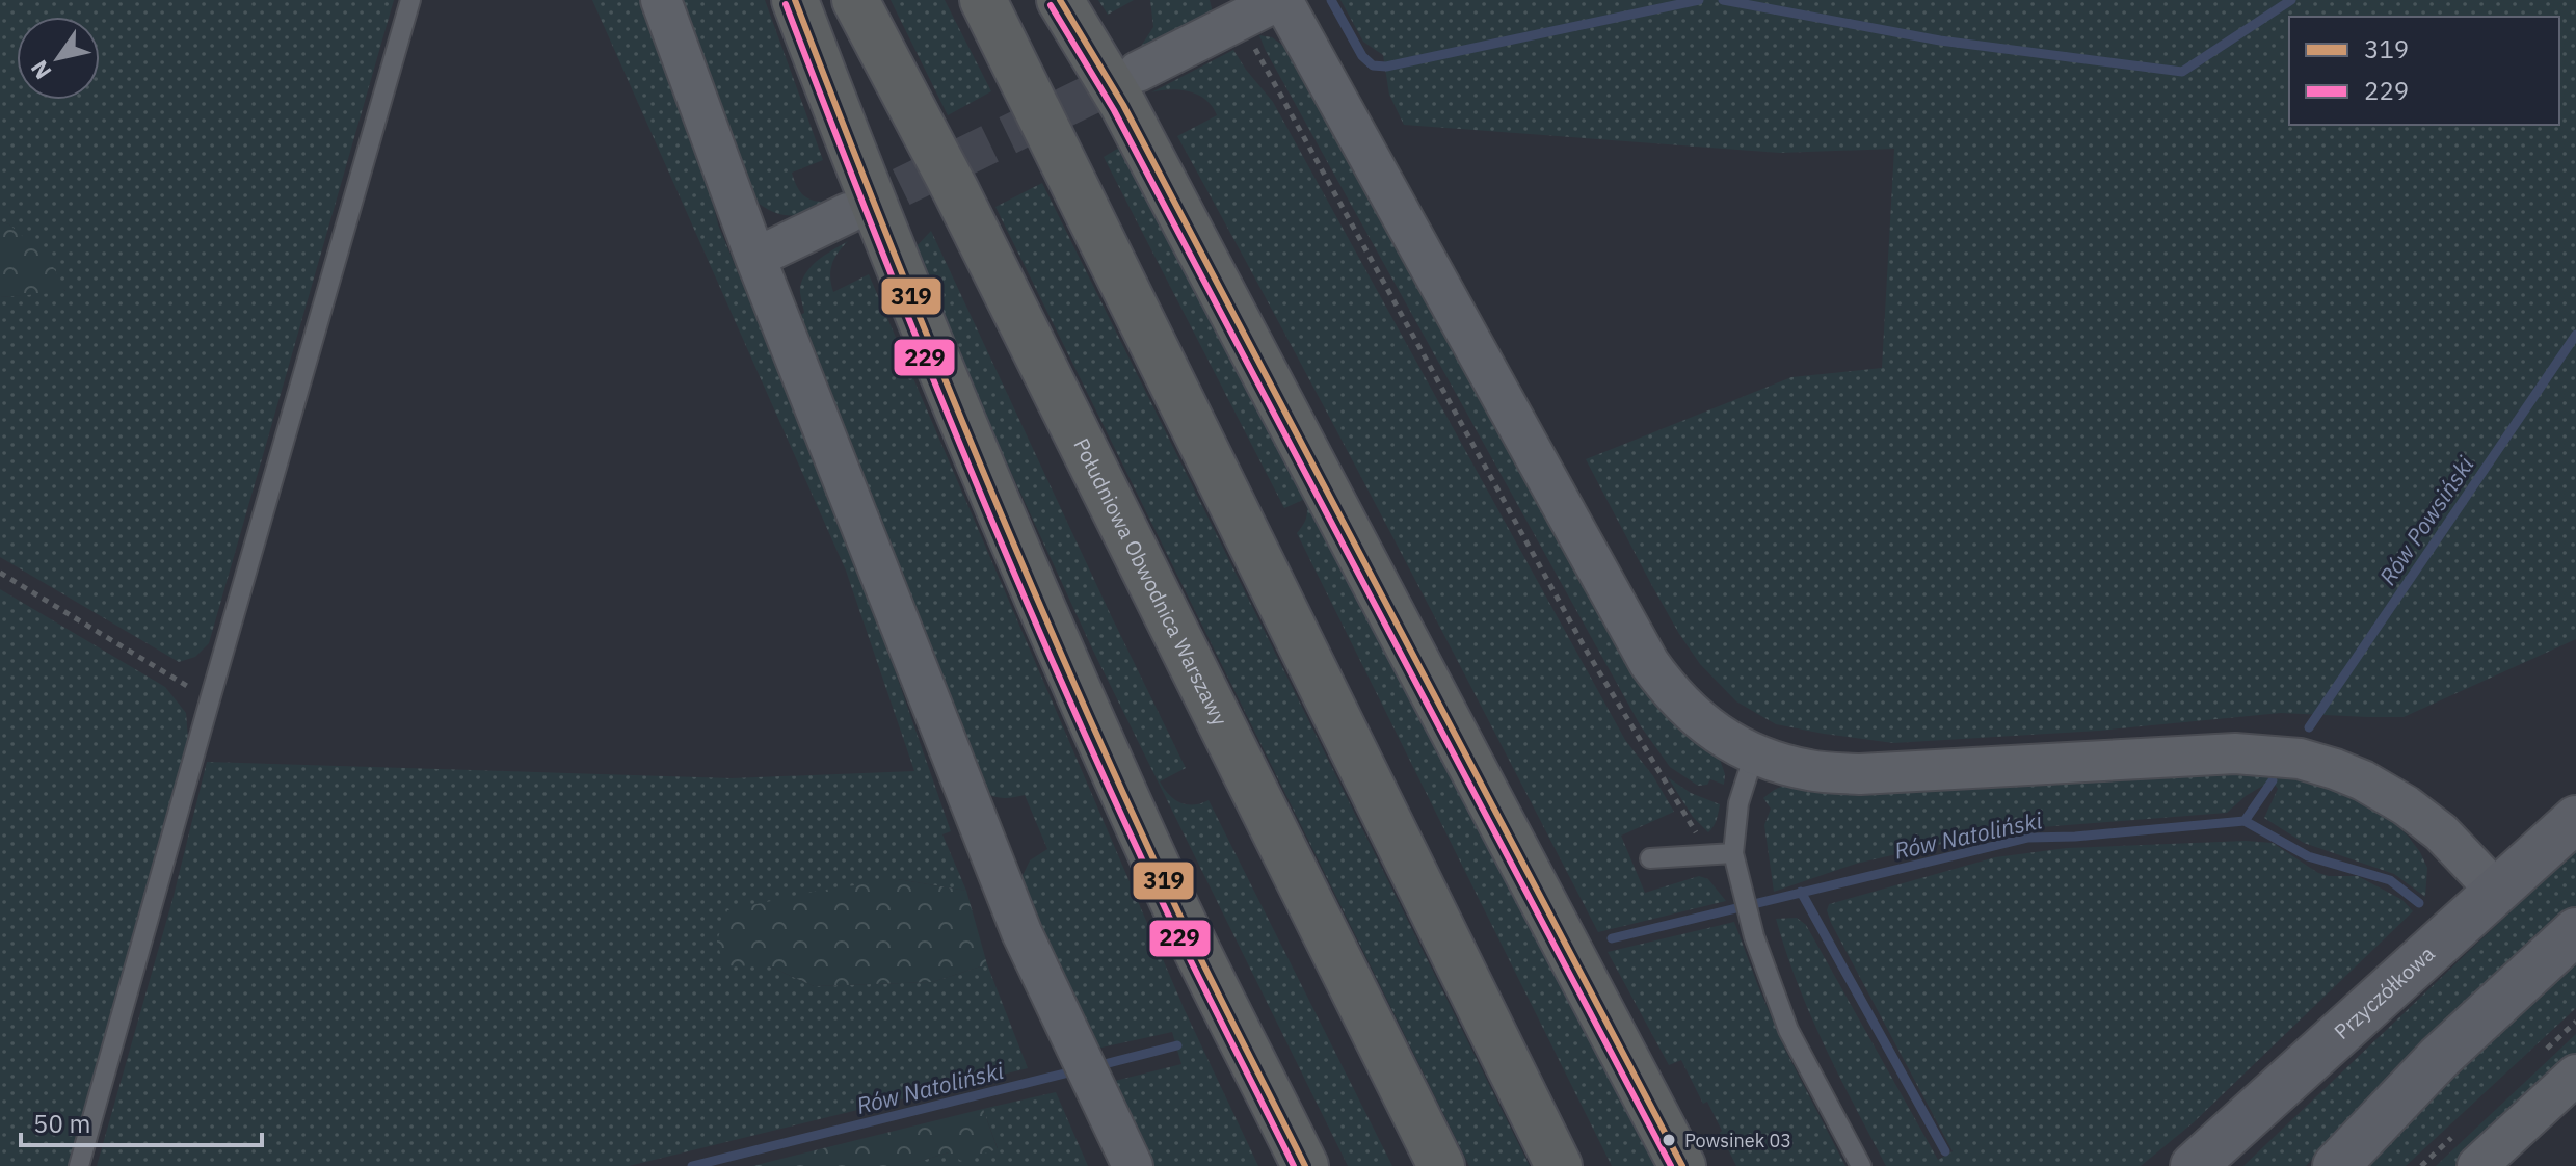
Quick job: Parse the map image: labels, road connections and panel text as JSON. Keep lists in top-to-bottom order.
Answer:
{
  "streets": {
    "highway": ["Południowa Obwodnica Warszawy"],
    "main road": ["Przyczółkowa"]
  },
  "water": ["Rów Powsiński", "Rów Natoliński"],
  "places": ["Powsinek 03"],
  "lines": ["transit line 319", "transit line 229"],
  "legend": ["319", "229"],
  "scale_bar": "50 m",
  "north": "bottom left"
}
